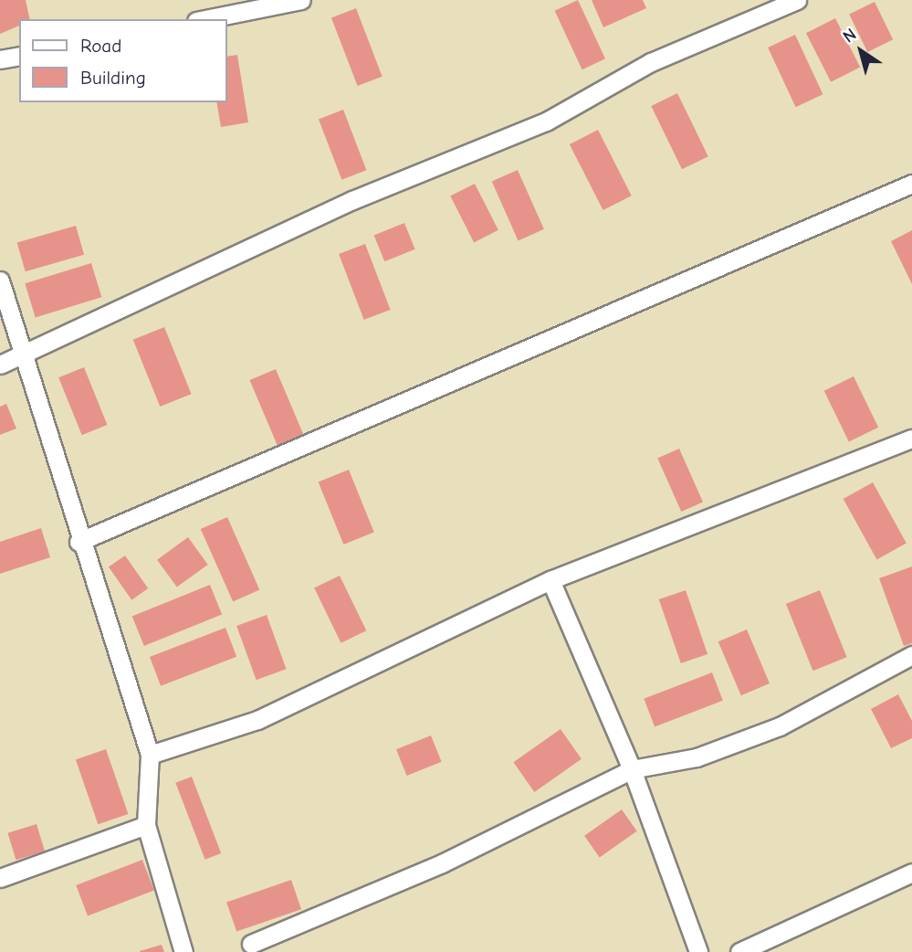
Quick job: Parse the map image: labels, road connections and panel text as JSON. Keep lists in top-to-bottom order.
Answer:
{
  "legend": ["Road", "Building"],
  "north": "top left"
}
